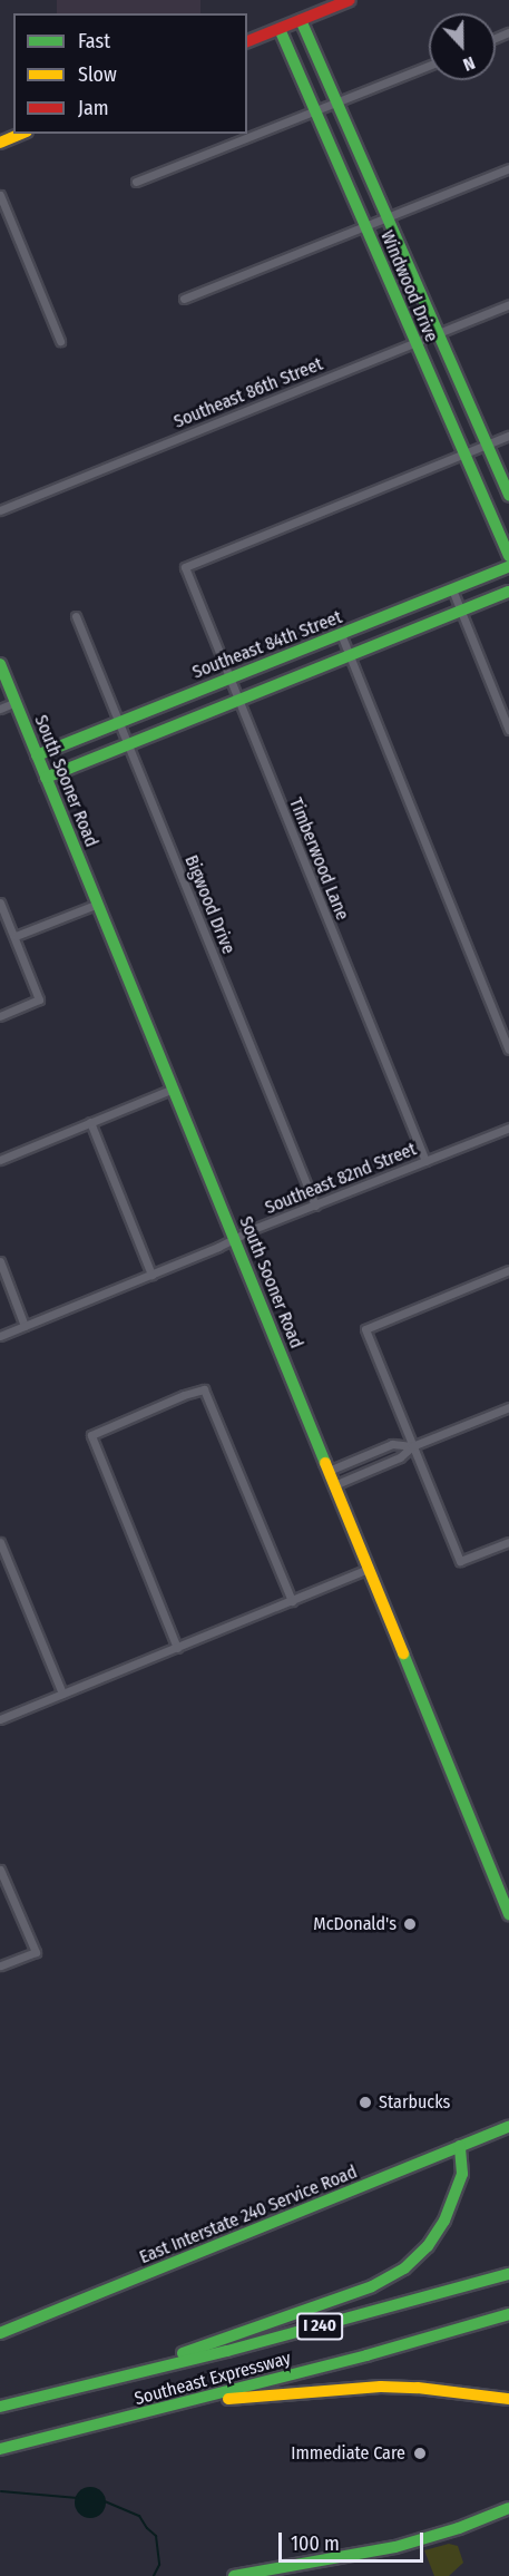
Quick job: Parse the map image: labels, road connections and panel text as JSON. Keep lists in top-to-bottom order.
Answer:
{
  "streets": {
    "main road": [
      "Windwood Drive",
      "Southeast 84th Street",
      "South Sooner Road",
      "East Interstate 240 Service Road",
      "I 240",
      "Southeast Expressway"
    ],
    "street": [
      "Southeast 86th Street",
      "Timberwood Lane",
      "Bigwood Drive",
      "Southeast 82nd Street"
    ]
  },
  "crossings": [
    ["Windwood Drive", "Southeast 86th Street"],
    ["Windwood Drive", "Timberwood Lane"],
    ["Southeast 84th Street", "South Sooner Road"],
    ["Southeast 84th Street", "Timberwood Lane"],
    ["Southeast 84th Street", "Bigwood Drive"],
    ["South Sooner Road", "Southeast 82nd Street"],
    ["Timberwood Lane", "Southeast 82nd Street"],
    ["Bigwood Drive", "Southeast 82nd Street"]
  ],
  "places": ["McDonald's", "Starbucks", "Immediate Care"],
  "legend": ["Fast", "Slow", "Jam"],
  "scale_bar": "100 m",
  "north": "bottom"
}
